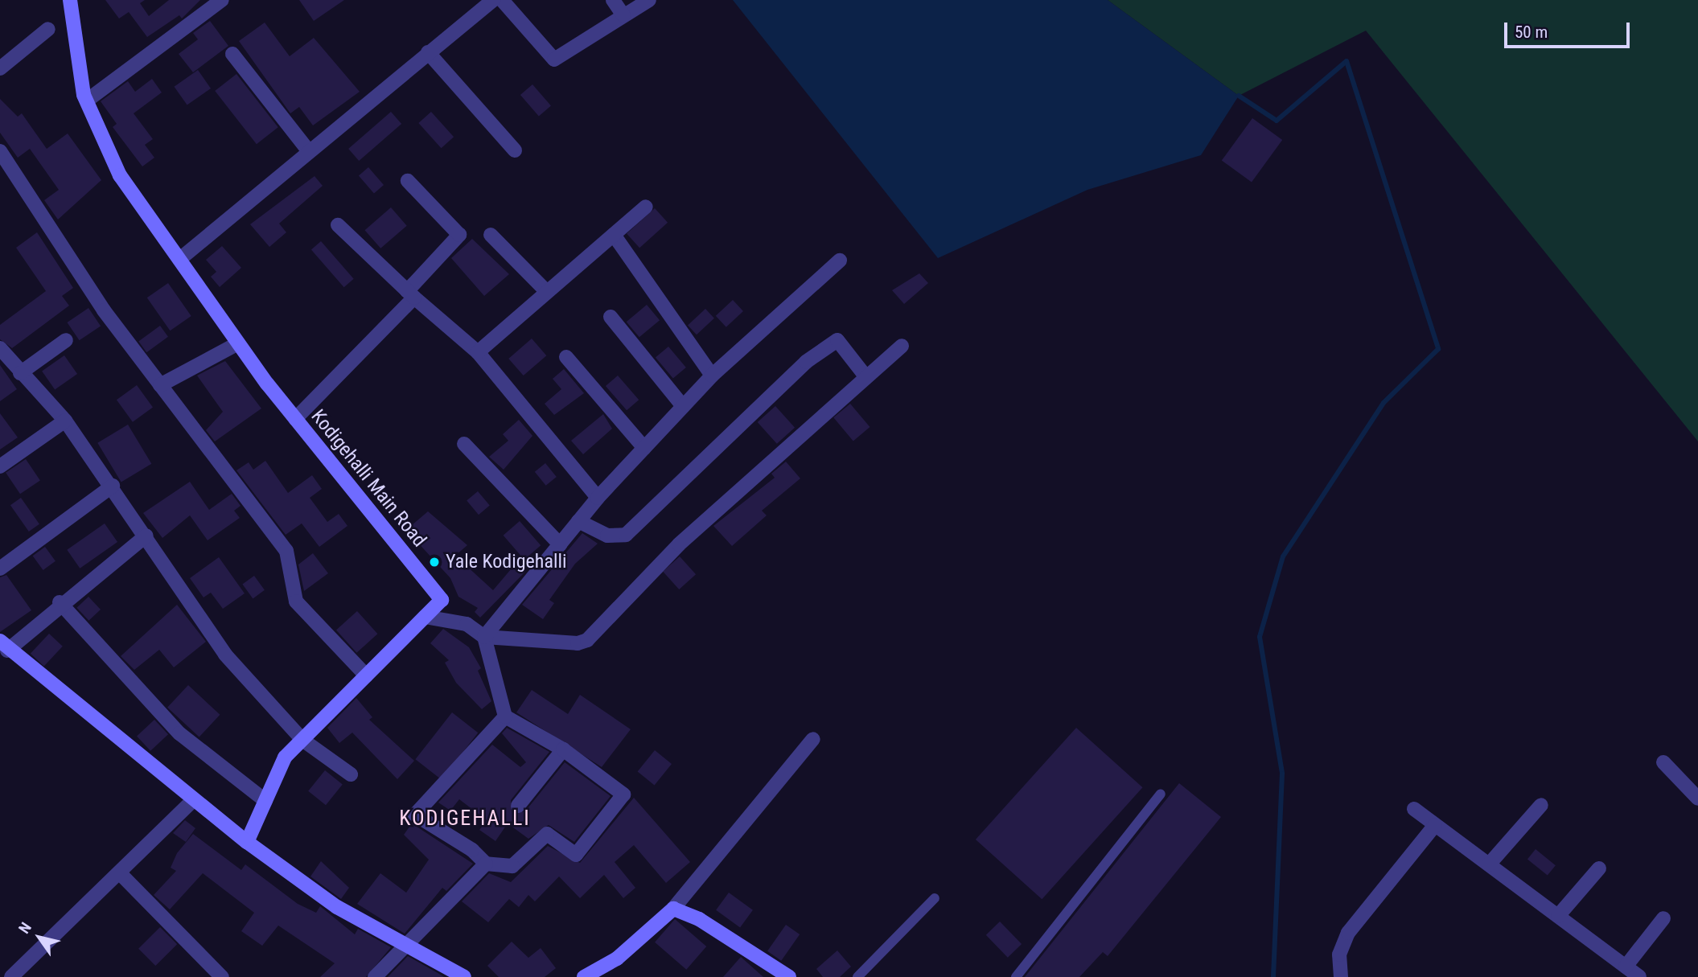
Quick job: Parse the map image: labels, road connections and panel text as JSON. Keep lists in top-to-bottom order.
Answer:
{
  "streets": {
    "street": ["Kodigehalli Main Road"]
  },
  "districts": ["KODIGEHALLI"],
  "places": ["Yale Kodigehalli"],
  "scale_bar": "50 m",
  "north": "top left"
}
